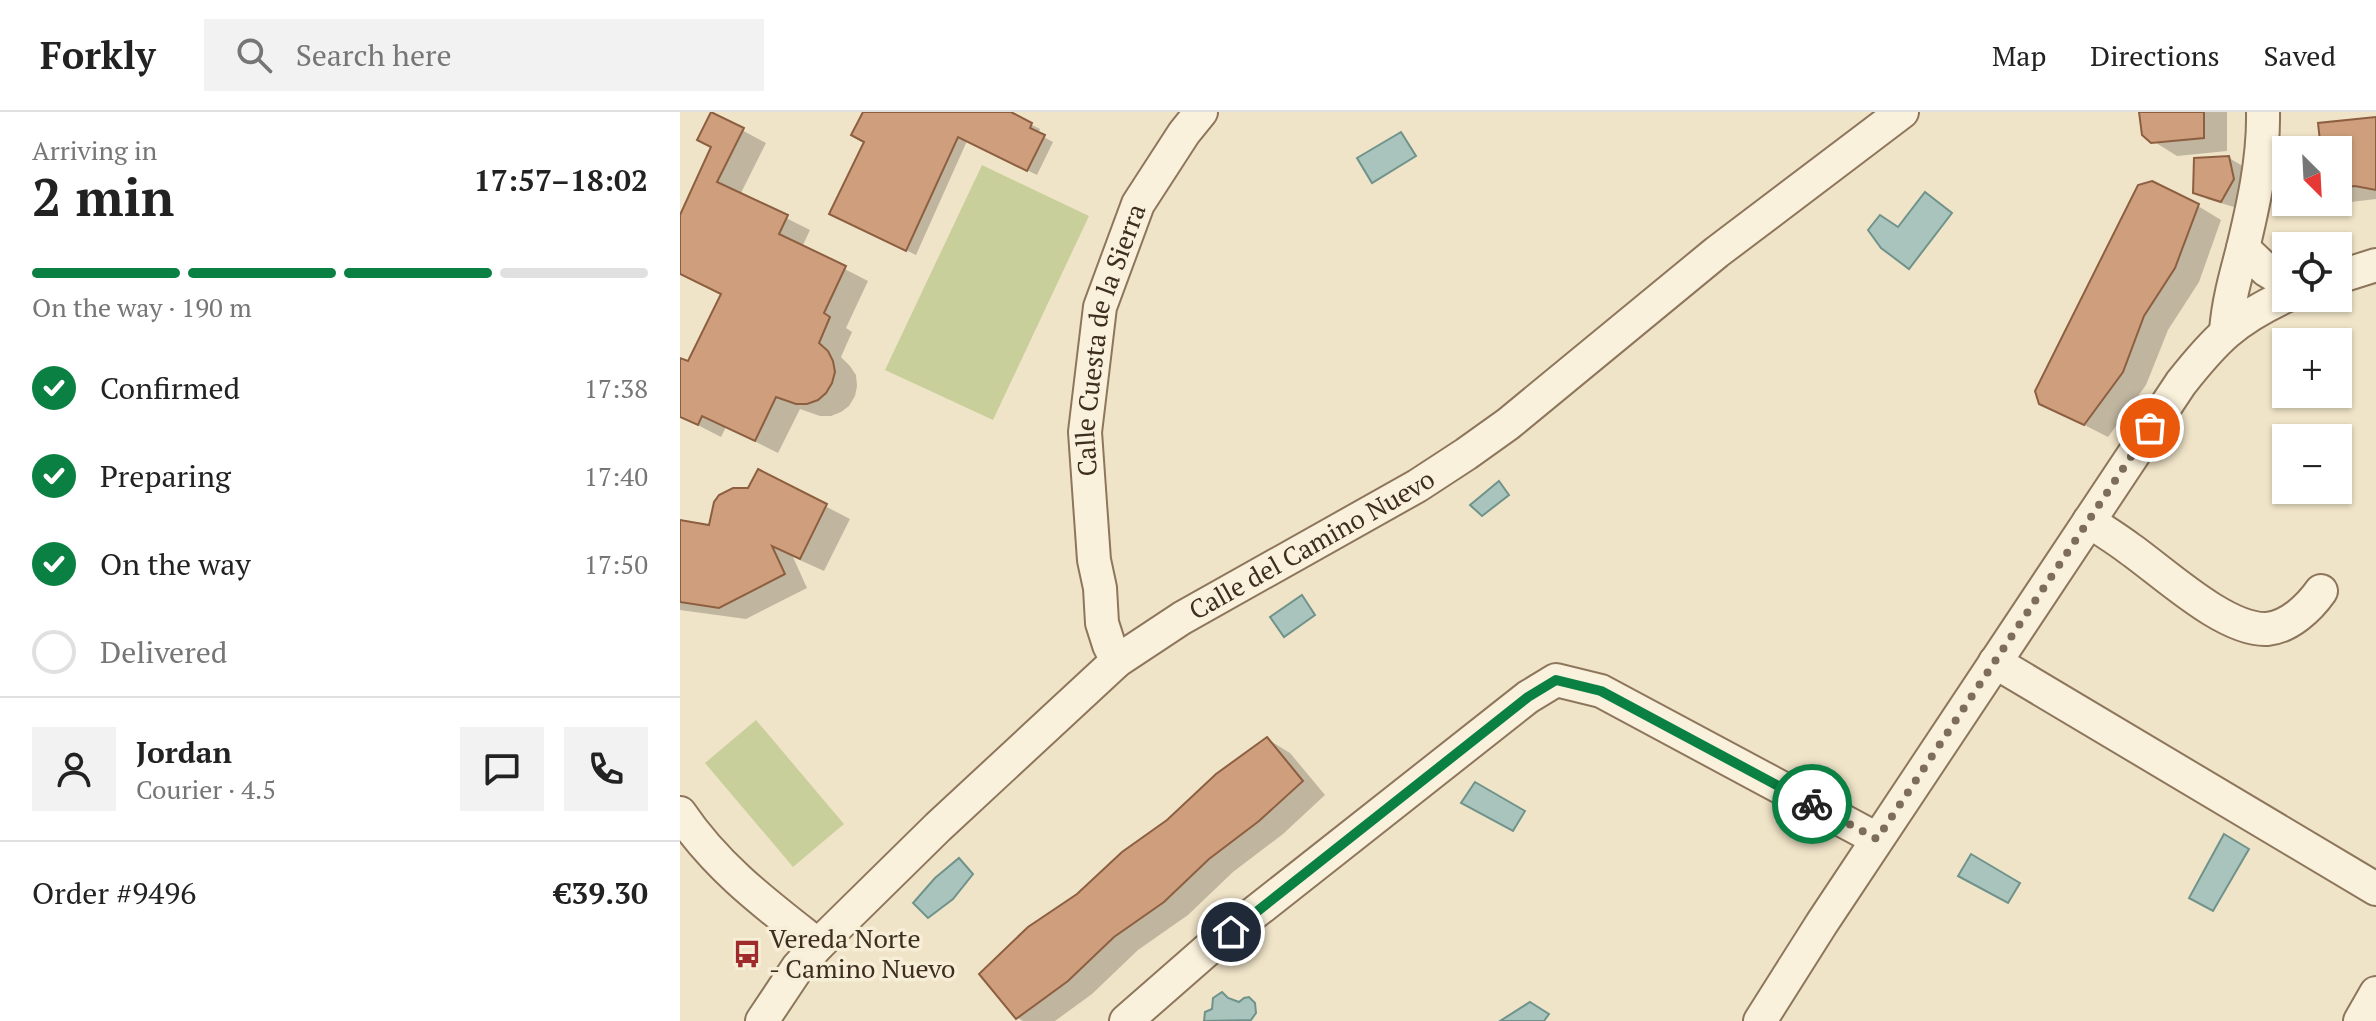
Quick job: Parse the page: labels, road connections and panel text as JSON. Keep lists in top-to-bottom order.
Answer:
{
  "streets": {
    "street": ["Calle Cuesta de la Sierra", "Calle del Camino Nuevo"]
  },
  "crossings": [
    ["Calle Cuesta de la Sierra", "Calle del Camino Nuevo"]
  ],
  "places": {
    "bus stop": ["Vereda Norte - Camino Nuevo"]
  },
  "north": "bottom right",
  "page": {
    "header": "Forkly",
    "search": "Search here",
    "nav": ["Map", "Directions", "Saved"],
    "heading": ["2 min", "Arriving in", "17:57–18:02"],
    "panel": [
      "Jordan",
      "Courier · 4.5",
      "Order #9496",
      "€39.30"
    ],
    "map_buttons": ["+", "−"],
    "bar": "On the way · 190 m",
    "list": [
      ["Confirmed", "17:38"],
      ["Preparing", "17:40"],
      ["On the way", "17:50"],
      "Delivered"
    ]
  }
}
